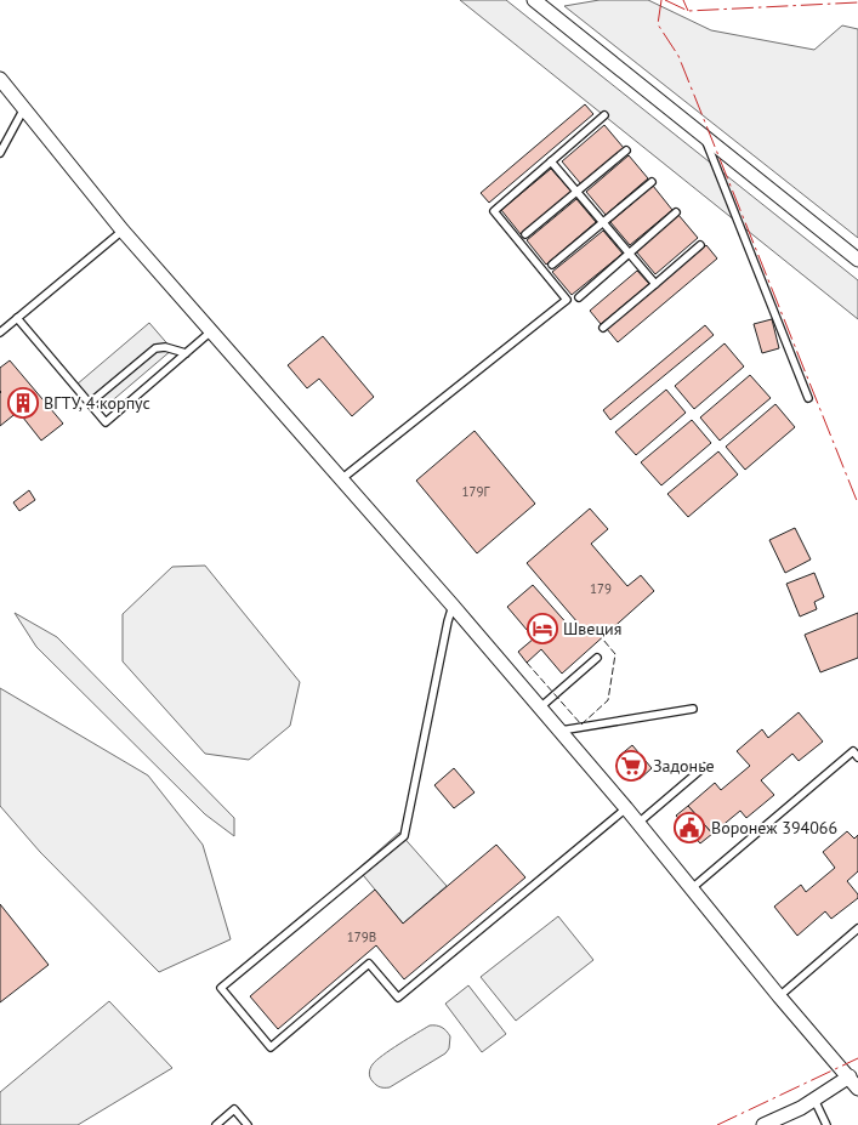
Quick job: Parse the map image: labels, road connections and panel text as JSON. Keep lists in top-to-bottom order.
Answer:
{
  "places": {
    "building": ["ВГТУ, 4 корпус"],
    "hotel": ["Швеция"],
    "supermarket": ["Задонье"],
    "public building": ["Воронеж 394066"]
  },
  "house_numbers": ["179Г", "179", "179В"]
}
